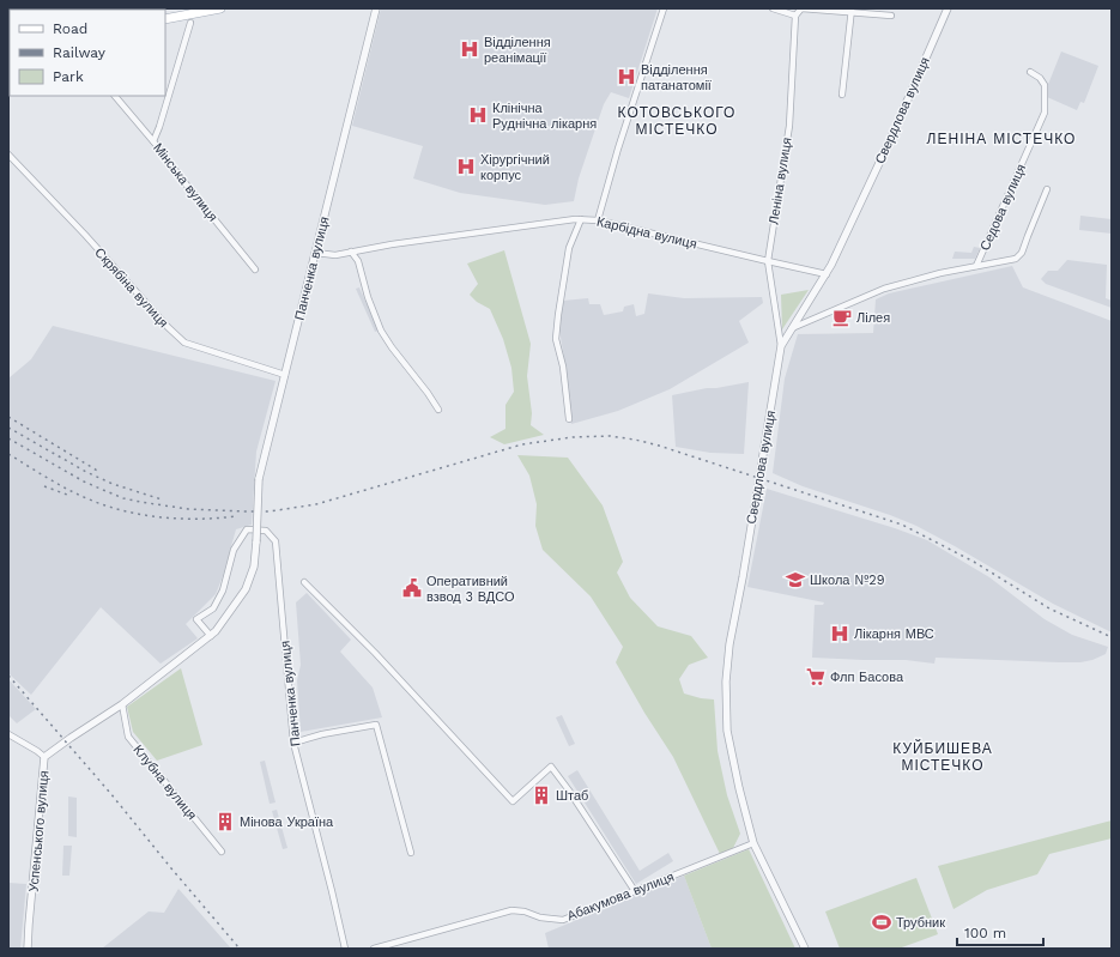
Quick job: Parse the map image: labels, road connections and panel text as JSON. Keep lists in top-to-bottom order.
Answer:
{
  "streets": {
    "street": [
      "Свердлова вулиця",
      "Леніна вулиця",
      "Мінська вулиця",
      "Седова вулиця",
      "Карбідна вулиця",
      "Панченка вулиця",
      "Скрябіна вулиця",
      "Клубна вулиця",
      "Успенського вулиця",
      "Абакумова вулиця"
    ]
  },
  "crossings": [
    ["Свердлова вулиця", "Леніна вулиця"],
    ["Свердлова вулиця", "Карбідна вулиця"],
    ["Свердлова вулиця", "Абакумова вулиця"],
    ["Леніна вулиця", "Карбідна вулиця"],
    ["Карбідна вулиця", "Панченка вулиця"],
    ["Панченка вулиця", "Скрябіна вулиця"]
  ],
  "districts": ["КОТОВСЬКОГО МІСТЕЧКО", "ЛЕНІНА МІСТЕЧКО", "КУЙБИШЕВА МІСТЕЧКО"],
  "places": {
    "hospital": [
      "Відділення реанімації",
      "Відділення патанатомії",
      "Клінічна Руднічна лікарня",
      "Хірургічний корпус",
      "Лікарня МВС"
    ],
    "cafe": ["Лілея"],
    "school or university": ["Школа №29"],
    "public building": ["Оперативний взвод 3 ВДСО"],
    "supermarket": ["Флп Басова"],
    "building": ["Штаб", "Мінова Україна"],
    "sports": ["Трубник"]
  },
  "legend": ["Road", "Railway", "Park"],
  "scale_bar": "100 m"
}
